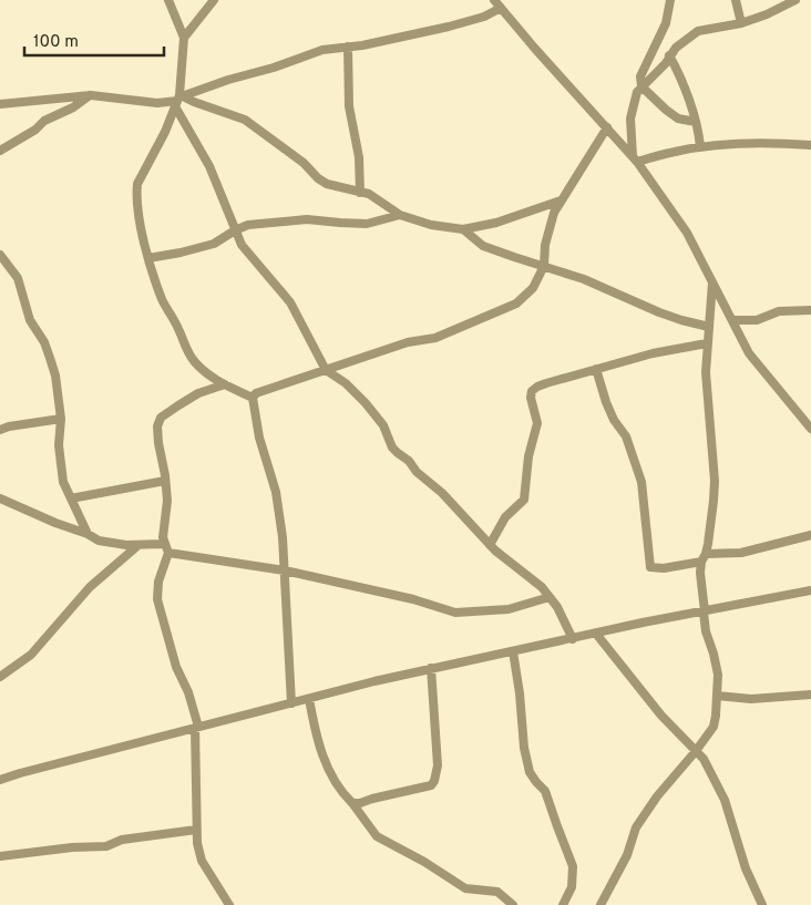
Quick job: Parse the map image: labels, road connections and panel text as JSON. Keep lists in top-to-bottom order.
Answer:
{
  "scale_bar": "100 m"
}
